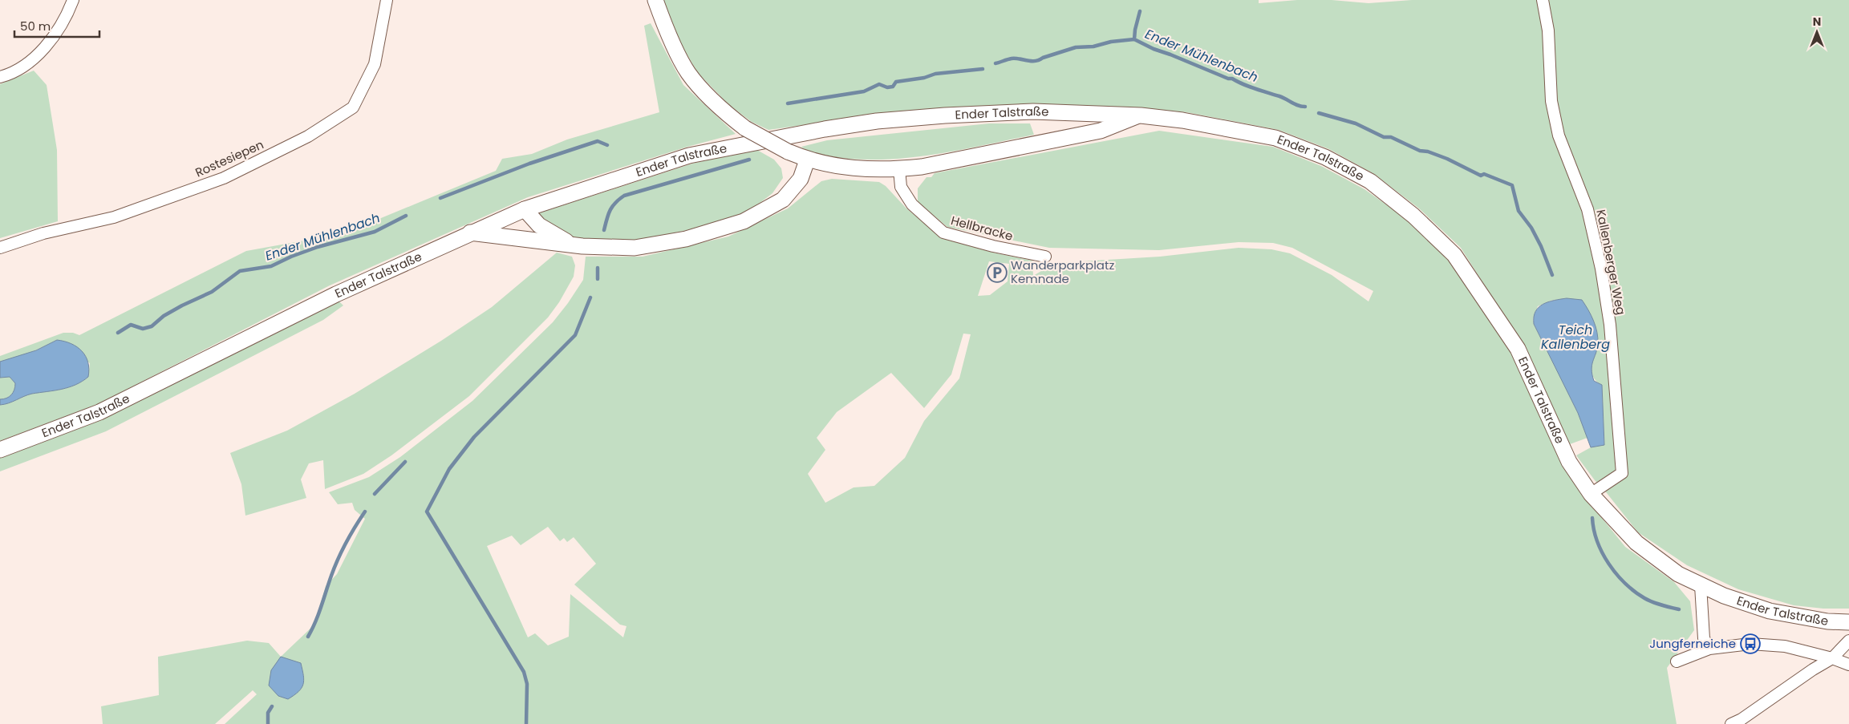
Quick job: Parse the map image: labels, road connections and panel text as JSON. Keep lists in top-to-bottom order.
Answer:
{
  "streets": {
    "main road": ["Ender Talstraße"],
    "street": ["Rostesiepen", "Hellbracke", "Kallenberger Weg"]
  },
  "crossings": [
    ["Ender Talstraße", "Kallenberger Weg"]
  ],
  "water": ["Ender Mühlenbach", "Teich Kallenberg"],
  "places": {
    "parking": ["Wanderparkplatz Kemnade"],
    "bus stop": ["Jungferneiche"]
  },
  "scale_bar": "50 m",
  "north": "top"
}
